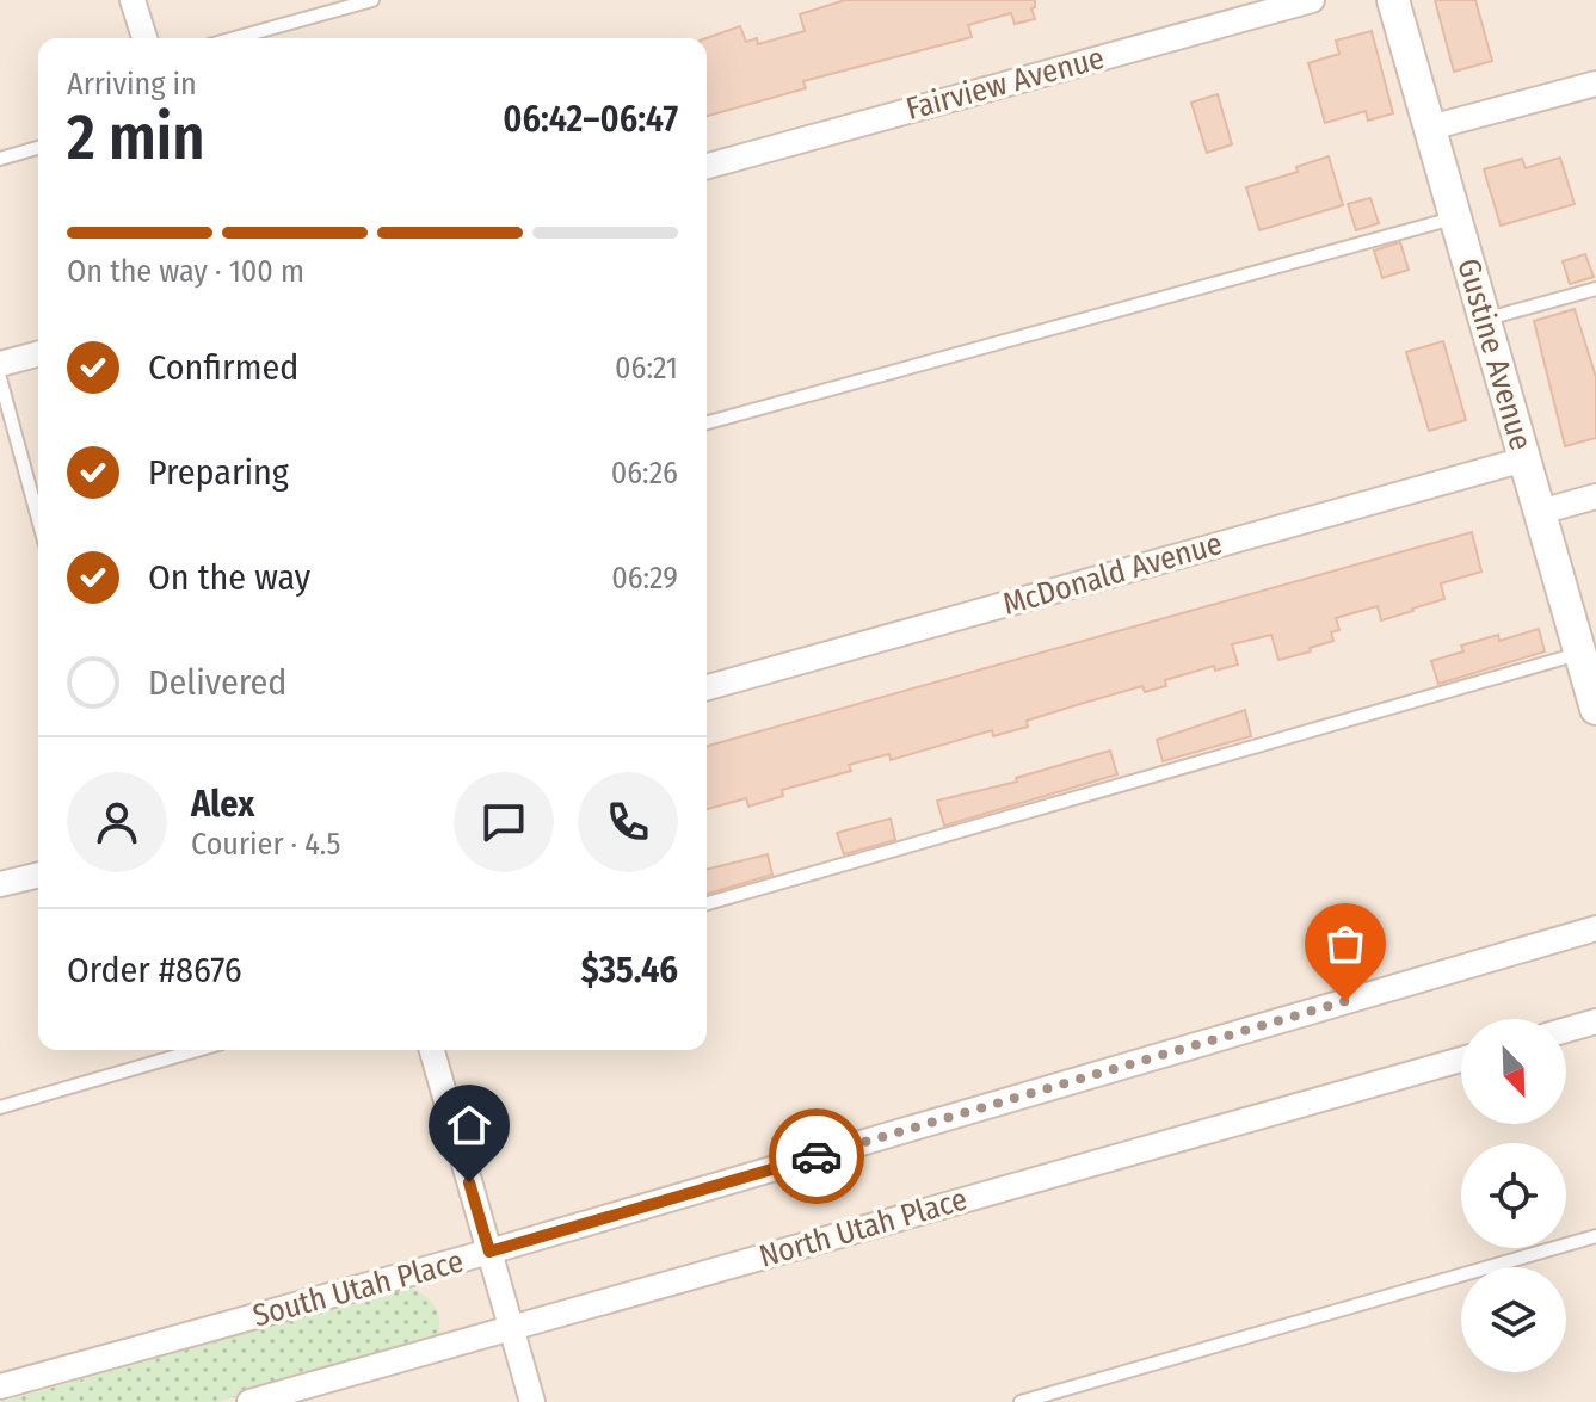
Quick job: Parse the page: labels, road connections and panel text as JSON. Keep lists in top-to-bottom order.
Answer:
{
  "streets": {
    "street": [
      "Fairview Avenue",
      "Gustine Avenue",
      "McDonald Avenue",
      "North Utah Place",
      "South Utah Place"
    ]
  },
  "crossings": [
    ["Gustine Avenue", "McDonald Avenue"]
  ],
  "north": "bottom right",
  "page": {
    "heading": ["2 min", "Arriving in", "06:42–06:47"],
    "panel": [
      "Alex",
      "Courier · 4.5",
      "Order #8676",
      "$35.46"
    ],
    "bar": "On the way · 100 m",
    "list": [
      ["Confirmed", "06:21"],
      ["Preparing", "06:26"],
      ["On the way", "06:29"],
      "Delivered"
    ]
  }
}
